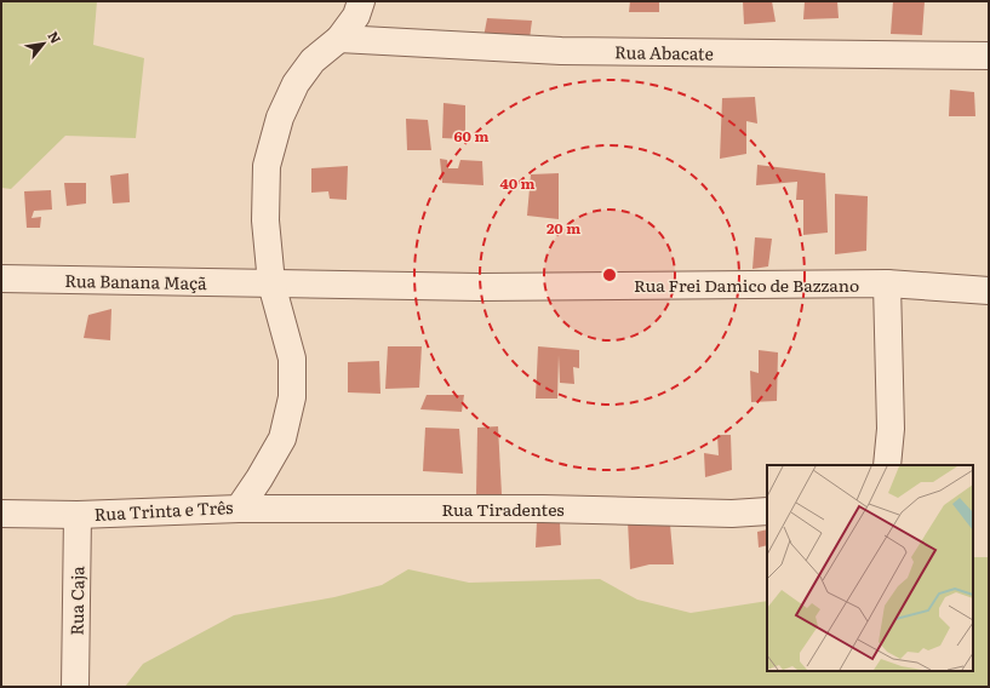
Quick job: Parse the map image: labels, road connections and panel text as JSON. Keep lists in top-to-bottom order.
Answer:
{
  "streets": {
    "street": [
      "Rua Abacate",
      "Rua Banana Maçã",
      "Rua Frei Damico de Bazzano",
      "Rua Tiradentes",
      "Rua Trinta e Três",
      "Rua Caja"
    ]
  },
  "crossings": [
    ["Rua Abacate", "Rua Trinta e Três"],
    ["Rua Banana Maçã", "Rua Frei Damico de Bazzano"],
    ["Rua Banana Maçã", "Rua Trinta e Três"],
    ["Rua Frei Damico de Bazzano", "Rua Trinta e Três"],
    ["Rua Tiradentes", "Rua Trinta e Três"],
    ["Rua Trinta e Três", "Rua Caja"]
  ],
  "north": "top right",
  "rings": ["60 m", "40 m", "20 m"]
}
